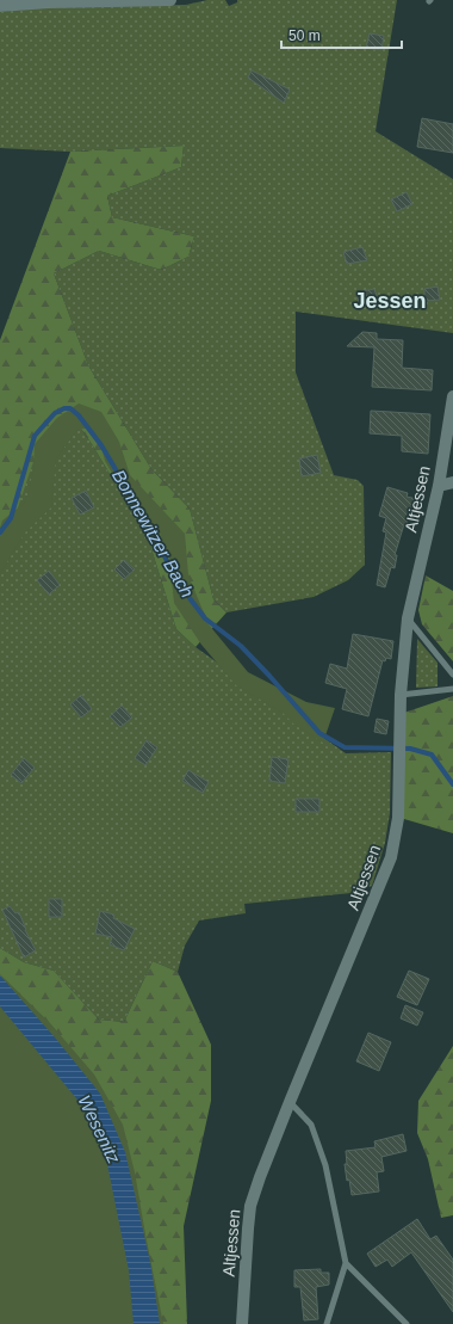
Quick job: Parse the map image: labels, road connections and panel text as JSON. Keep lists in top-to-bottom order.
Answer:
{
  "streets": {
    "street": ["Altjessen"]
  },
  "districts": ["Jessen"],
  "water": ["Bonnewitzer Bach", "Wesenitz"],
  "scale_bar": "50 m"
}
